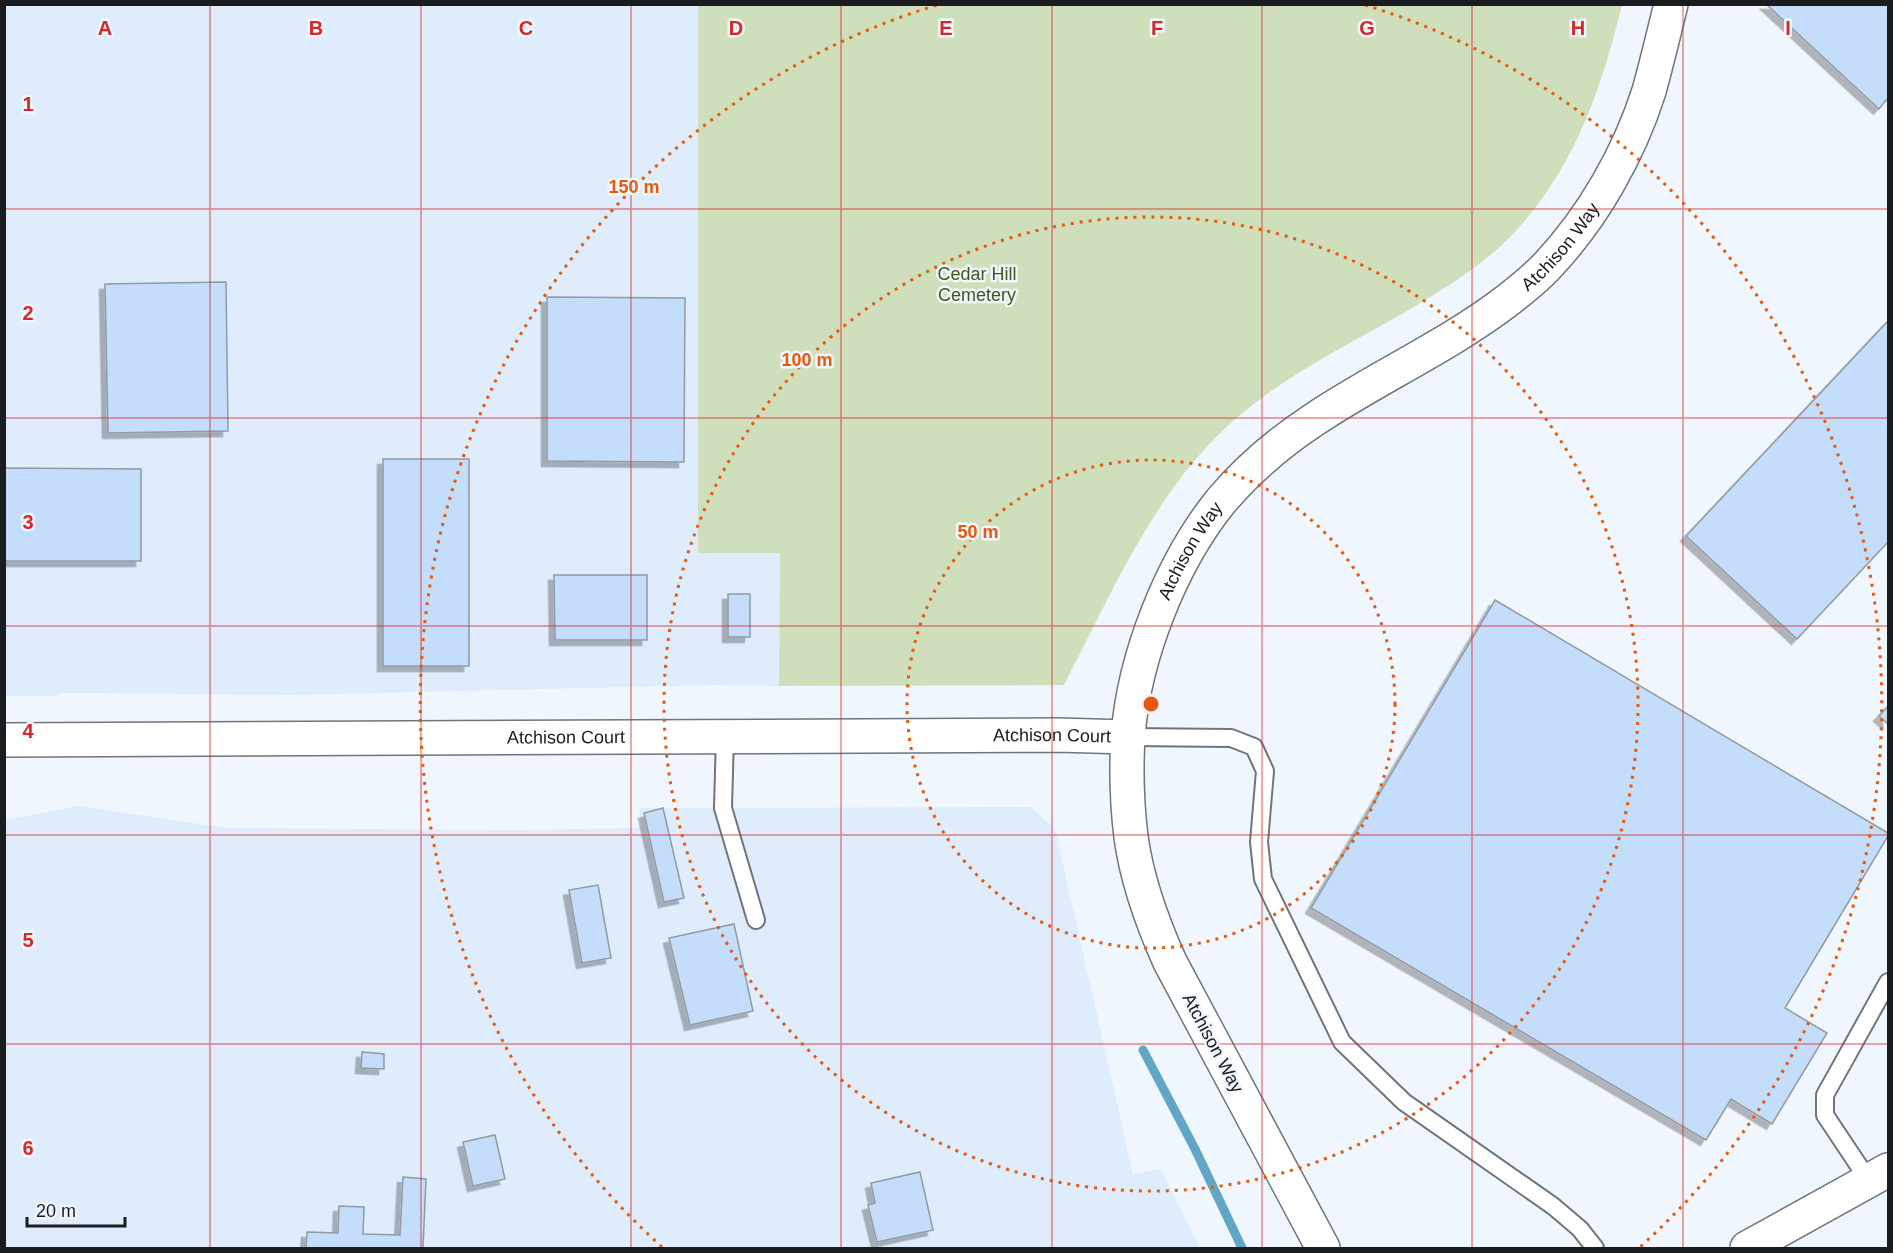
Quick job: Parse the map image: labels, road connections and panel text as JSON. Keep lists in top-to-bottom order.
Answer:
{
  "streets": {
    "street": ["Atchison Way", "Atchison Court"]
  },
  "crossings": [
    ["Atchison Way", "Atchison Court"]
  ],
  "parks": ["Cedar Hill Cemetery"],
  "scale_bar": "20 m",
  "grid": {
    "columns": [
      "A",
      "B",
      "C",
      "D",
      "E",
      "F",
      "G",
      "H",
      "I"
    ],
    "rows": [
      "1",
      "2",
      "3",
      "4",
      "5",
      "6"
    ]
  },
  "rings": ["150 m", "100 m", "50 m"]
}
